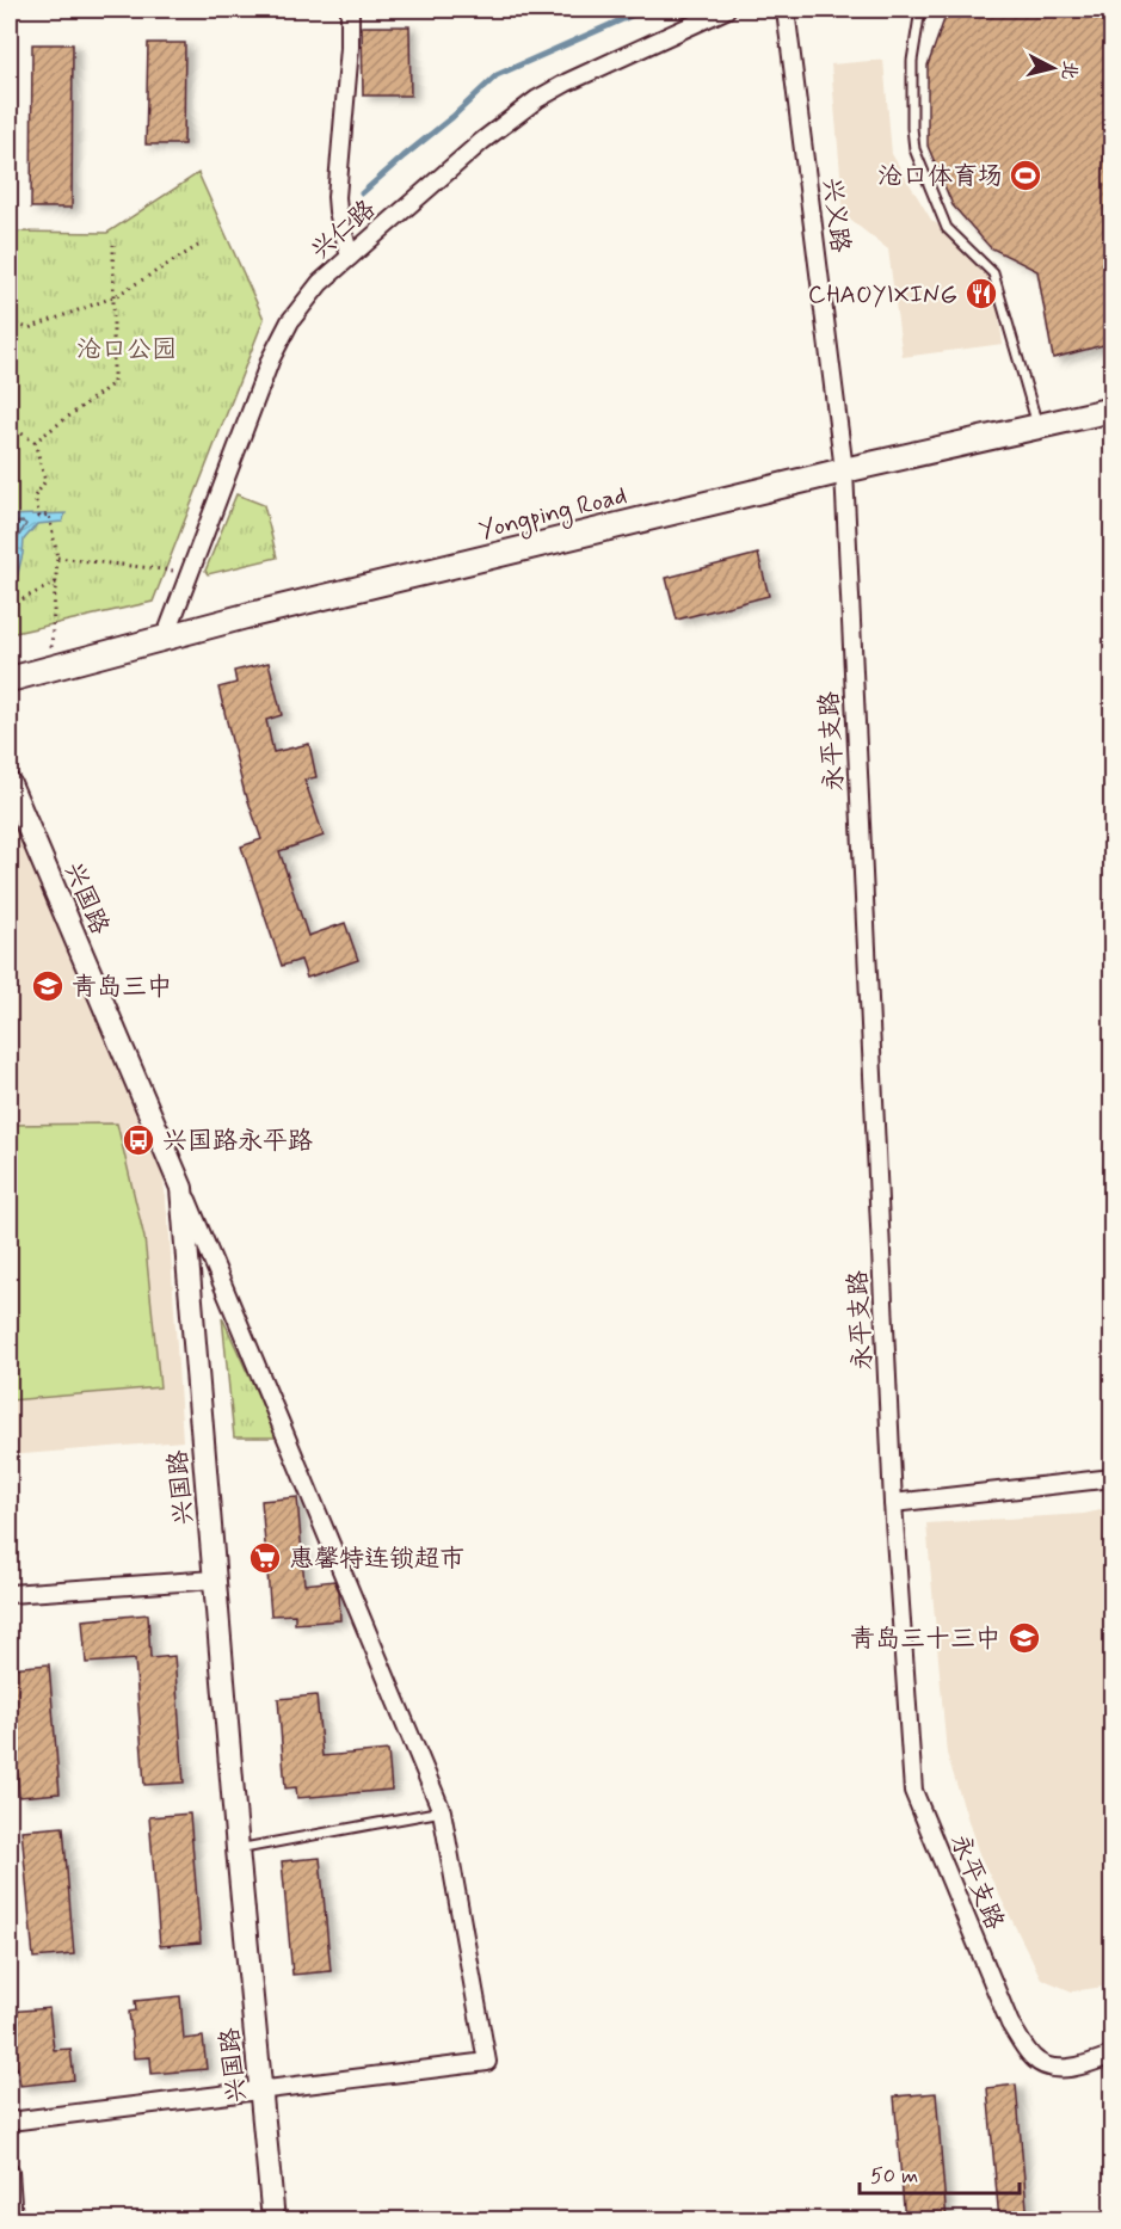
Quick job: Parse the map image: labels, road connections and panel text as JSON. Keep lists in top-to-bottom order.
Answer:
{
  "streets": {
    "main road": ["Yongping Road"],
    "street": [
      "兴义路",
      "兴仁路",
      "永平支路",
      "兴国路"
    ]
  },
  "crossings": [
    ["兴义路", "Yongping Road"],
    ["兴义路", "永平支路"],
    ["兴仁路", "Yongping Road"],
    ["Yongping Road", "永平支路"]
  ],
  "parks": ["沧口公园"],
  "places": {
    "sports": ["沧口体育场"],
    "restaurant": ["CHAOYIXING"],
    "school or university": ["青岛三中", "青岛三十三中"],
    "bus stop": ["兴国路永平路"],
    "supermarket": ["惠馨特连锁超市"]
  },
  "scale_bar": "50 m",
  "north": "right"
}
